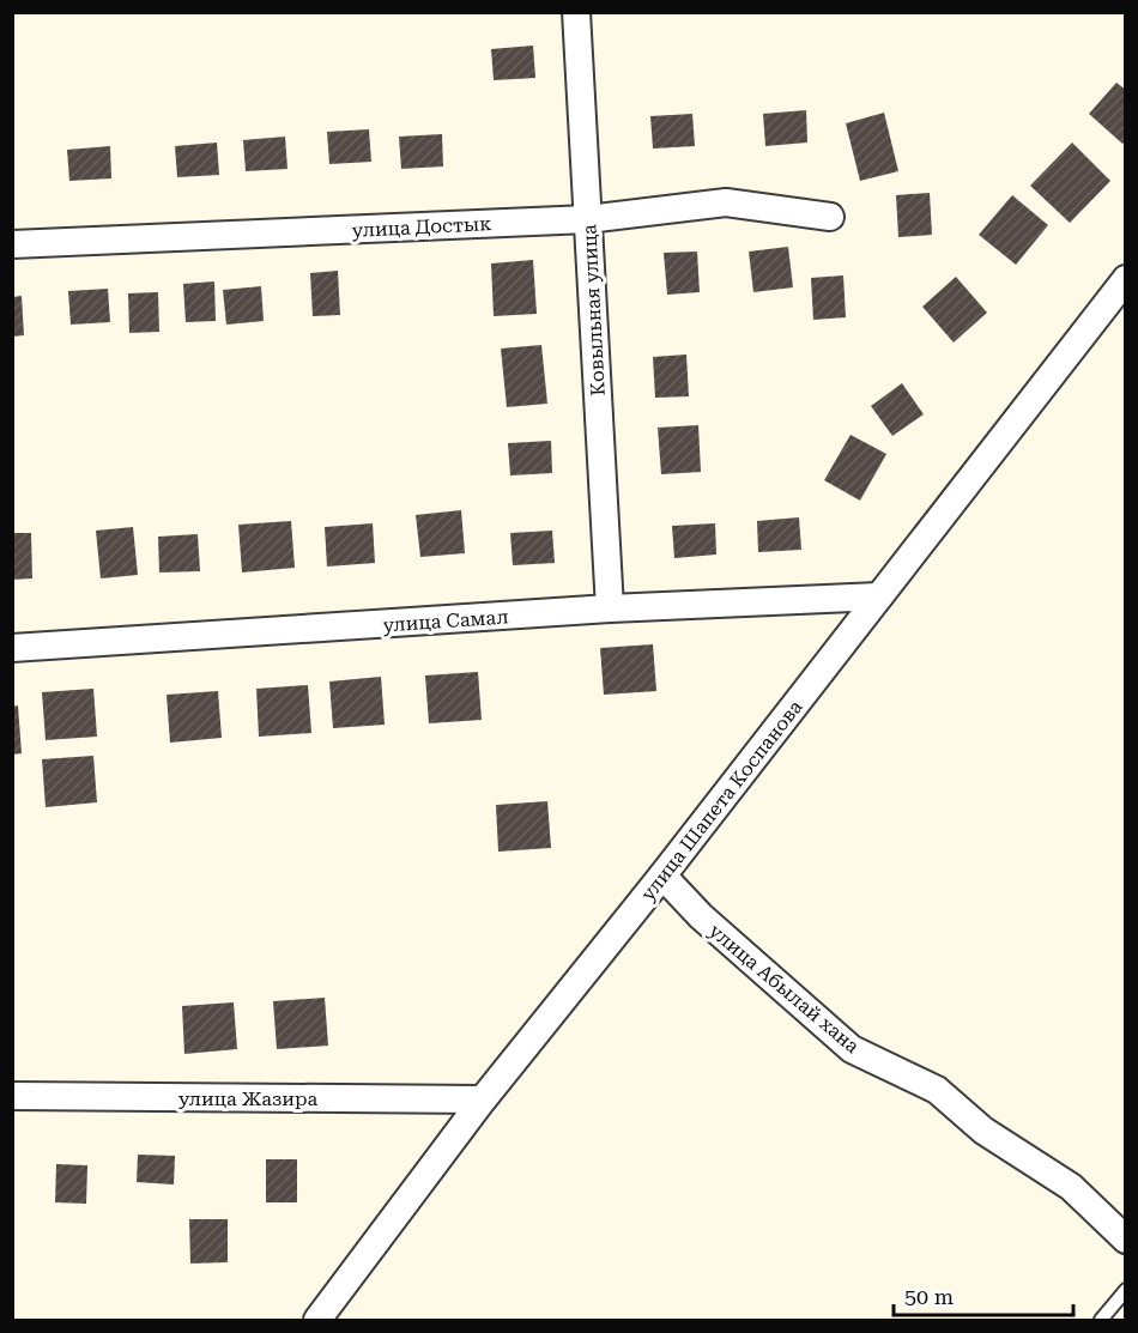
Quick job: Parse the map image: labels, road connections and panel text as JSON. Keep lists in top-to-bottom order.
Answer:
{
  "streets": {
    "street": [
      "улица Достык",
      "Ковыльная улица",
      "улица Самал",
      "улица Шапета Коспанова",
      "улица Абылай хана",
      "улица Жазира"
    ]
  },
  "crossings": [
    ["улица Достык", "Ковыльная улица"],
    ["Ковыльная улица", "улица Самал"],
    ["улица Самал", "улица Шапета Коспанова"],
    ["улица Шапета Коспанова", "улица Абылай хана"],
    ["улица Шапета Коспанова", "улица Жазира"]
  ],
  "scale_bar": "50 m"
}
